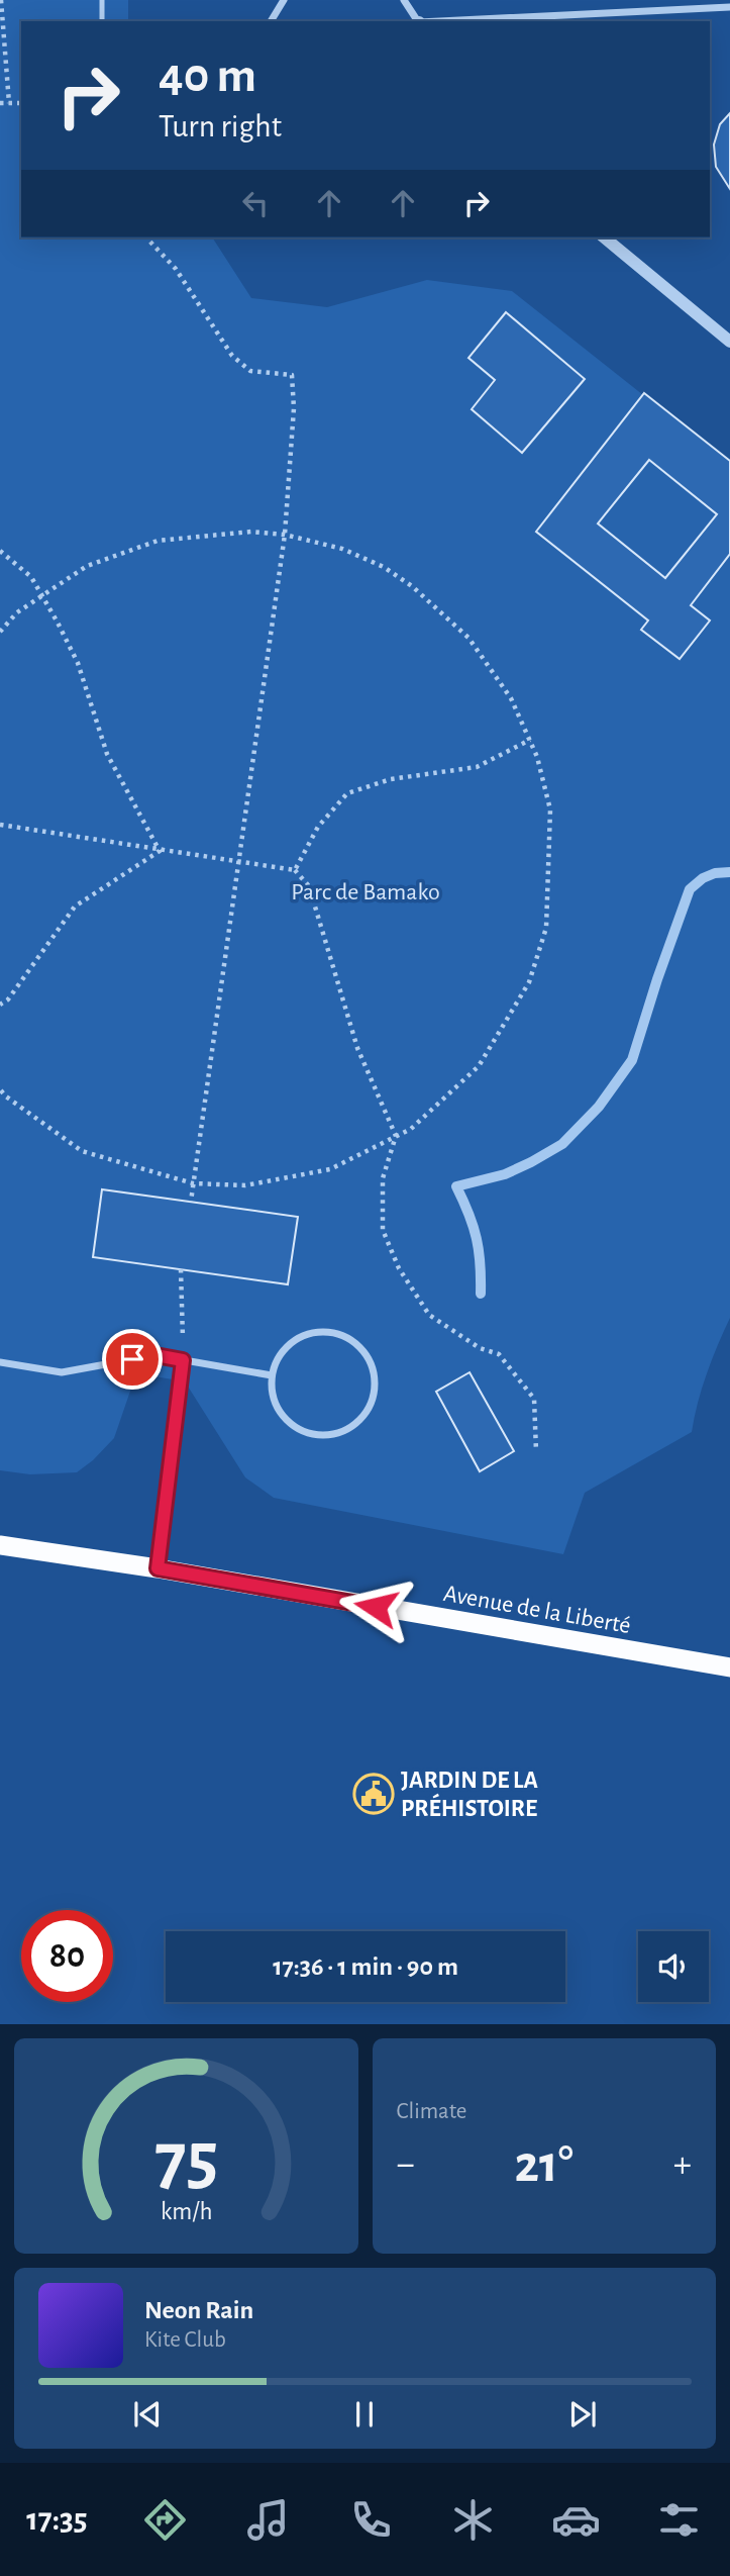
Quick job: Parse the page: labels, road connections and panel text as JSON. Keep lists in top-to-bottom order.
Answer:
{
  "streets": {
    "highway": ["Avenue de la Liberté"]
  },
  "parks": ["Parc de Bamako"],
  "places": {
    "public building": ["JARDIN DE LA PRÉHISTOIRE"]
  },
  "page": {
    "turn": ["40 m", "Turn right"],
    "limit": "80",
    "trip": "17:36 · 1 min · 90 m",
    "tile": "Climate",
    "heat": ["−", "21°", "+"],
    "song": ["Neon Rain", "Kite Club"],
    "tabs": "17:35",
    "gauge": ["75", "km/h"]
  }
}
